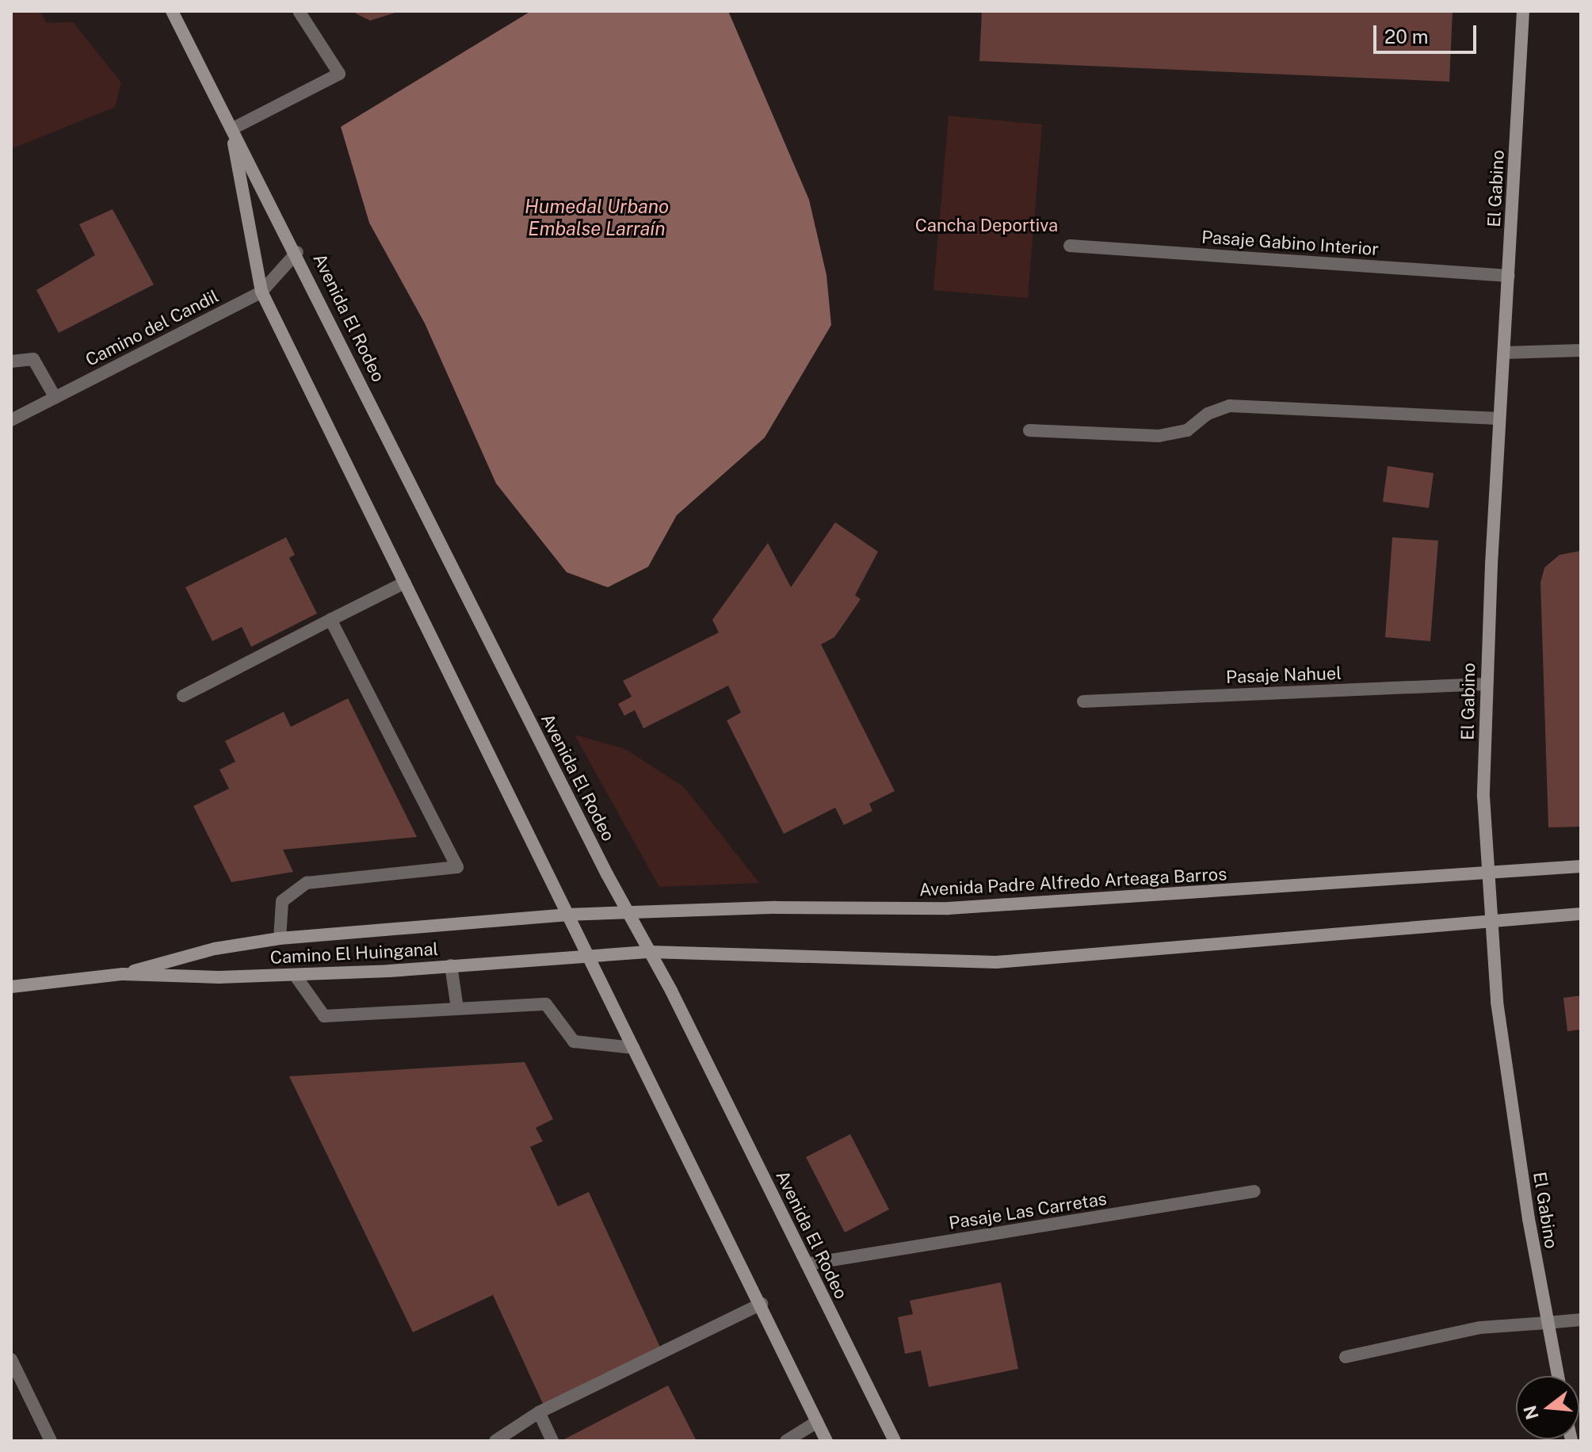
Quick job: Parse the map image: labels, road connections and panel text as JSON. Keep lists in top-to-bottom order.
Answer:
{
  "streets": {
    "main road": [
      "El Gabino",
      "Avenida El Rodeo",
      "Avenida Padre Alfredo Arteaga Barros",
      "Camino El Huinganal"
    ],
    "street": [
      "Pasaje Gabino Interior",
      "Camino del Candil",
      "Pasaje Nahuel",
      "Pasaje Las Carretas"
    ]
  },
  "crossings": [
    ["El Gabino", "Pasaje Gabino Interior"],
    ["El Gabino", "Pasaje Nahuel"],
    ["El Gabino", "Avenida Padre Alfredo Arteaga Barros"],
    ["Avenida El Rodeo", "Camino del Candil"],
    ["Avenida El Rodeo", "Avenida Padre Alfredo Arteaga Barros"],
    ["Avenida El Rodeo", "Camino El Huinganal"],
    ["Avenida El Rodeo", "Pasaje Las Carretas"],
    ["Avenida Padre Alfredo Arteaga Barros", "Camino El Huinganal"]
  ],
  "water": ["Humedal Urbano Embalse Larraín"],
  "parks": ["Cancha Deportiva"],
  "scale_bar": "20 m",
  "north": "left"
}
